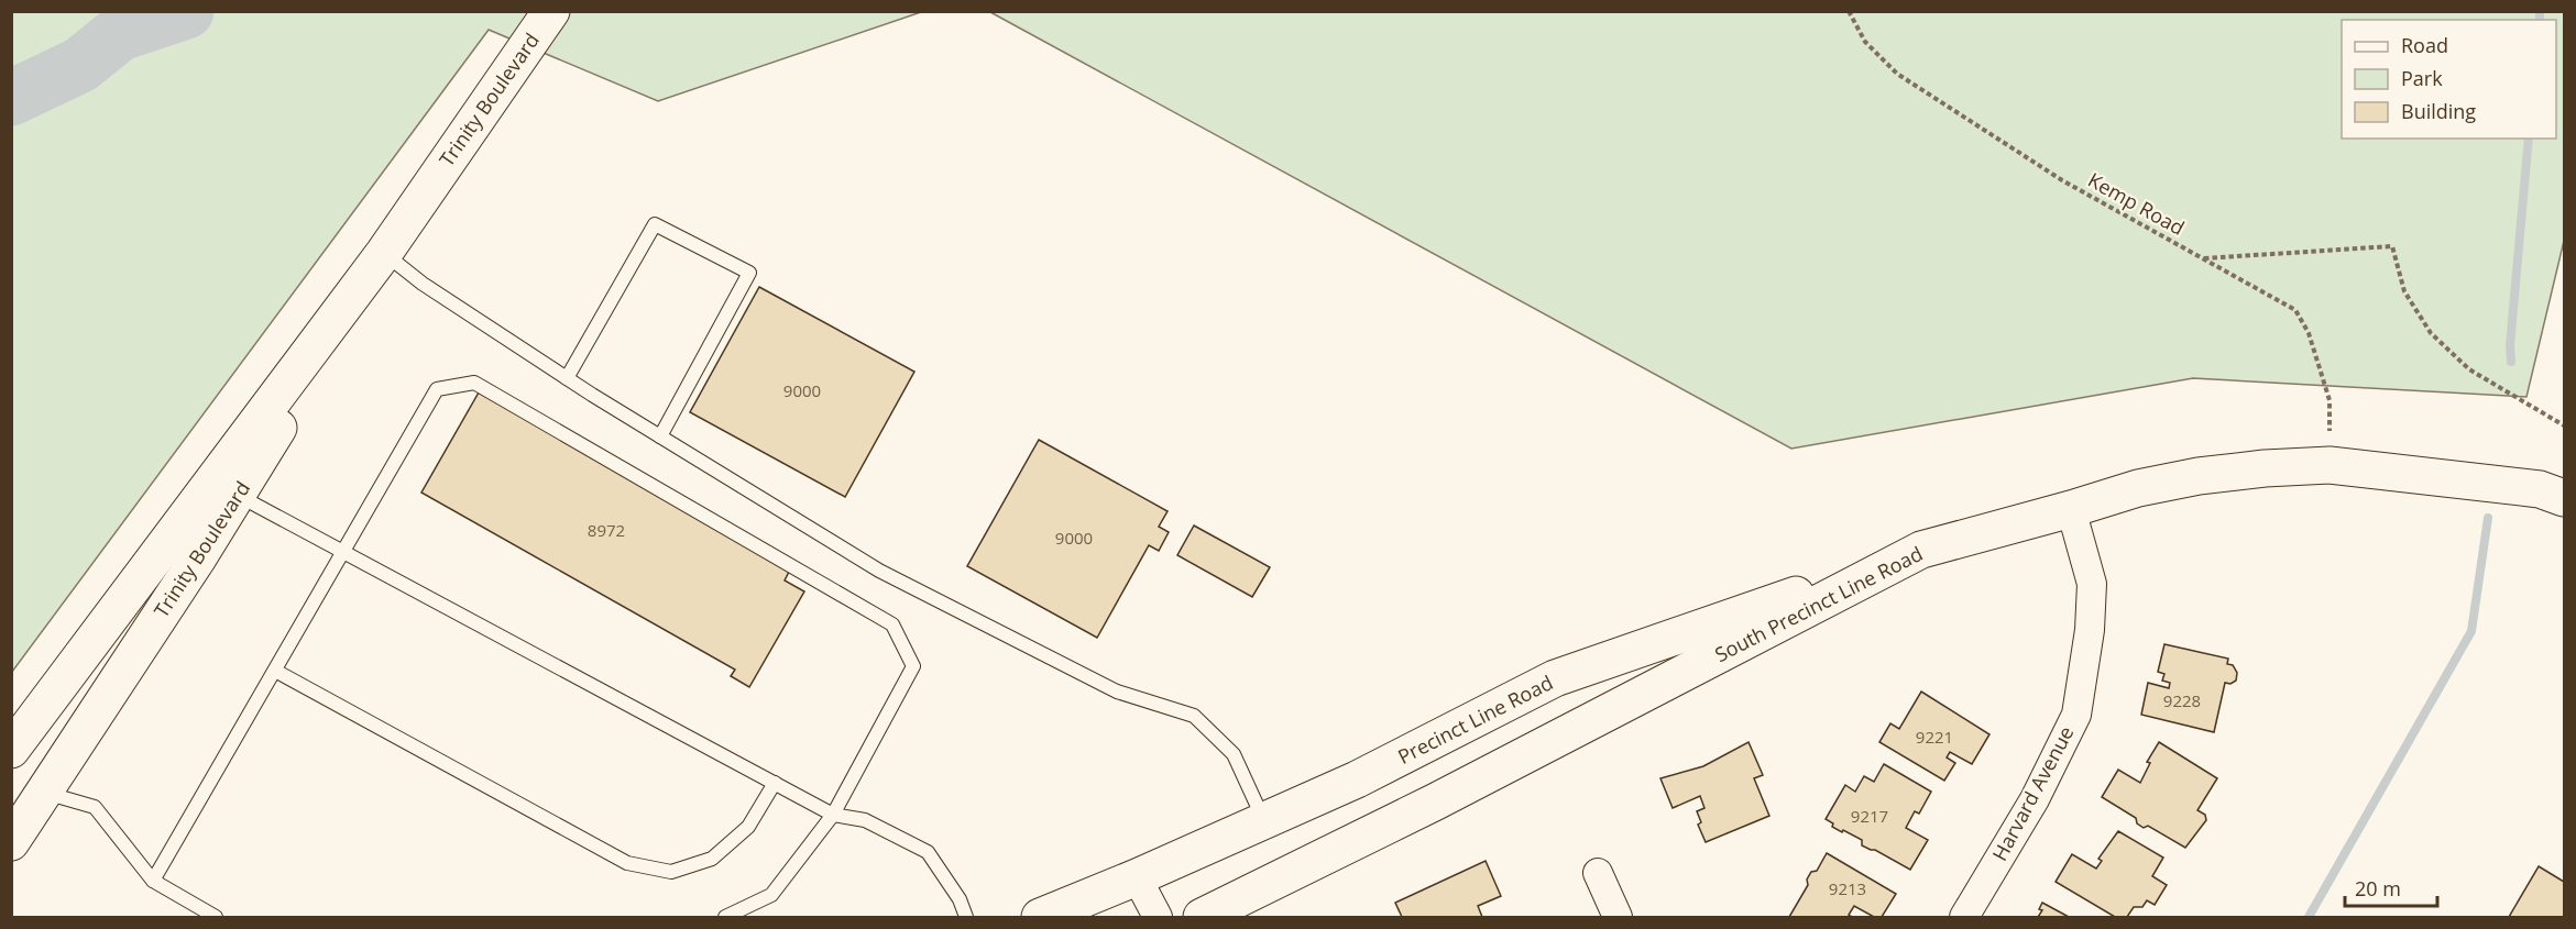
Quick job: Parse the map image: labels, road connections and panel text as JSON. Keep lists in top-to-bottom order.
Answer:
{
  "streets": {
    "main road": ["Trinity Boulevard", "South Precinct Line Road", "Precinct Line Road"],
    "street": ["Harvard Avenue"],
    "path": ["Kemp Road"]
  },
  "crossings": [
    ["Kemp Road", "South Precinct Line Road"],
    ["South Precinct Line Road", "Precinct Line Road"],
    ["South Precinct Line Road", "Harvard Avenue"]
  ],
  "house_numbers": [
    "9000",
    "8972",
    "9000",
    "9228",
    "9221",
    "9217",
    "9213"
  ],
  "legend": ["Road", "Park", "Building"],
  "scale_bar": "20 m"
}
